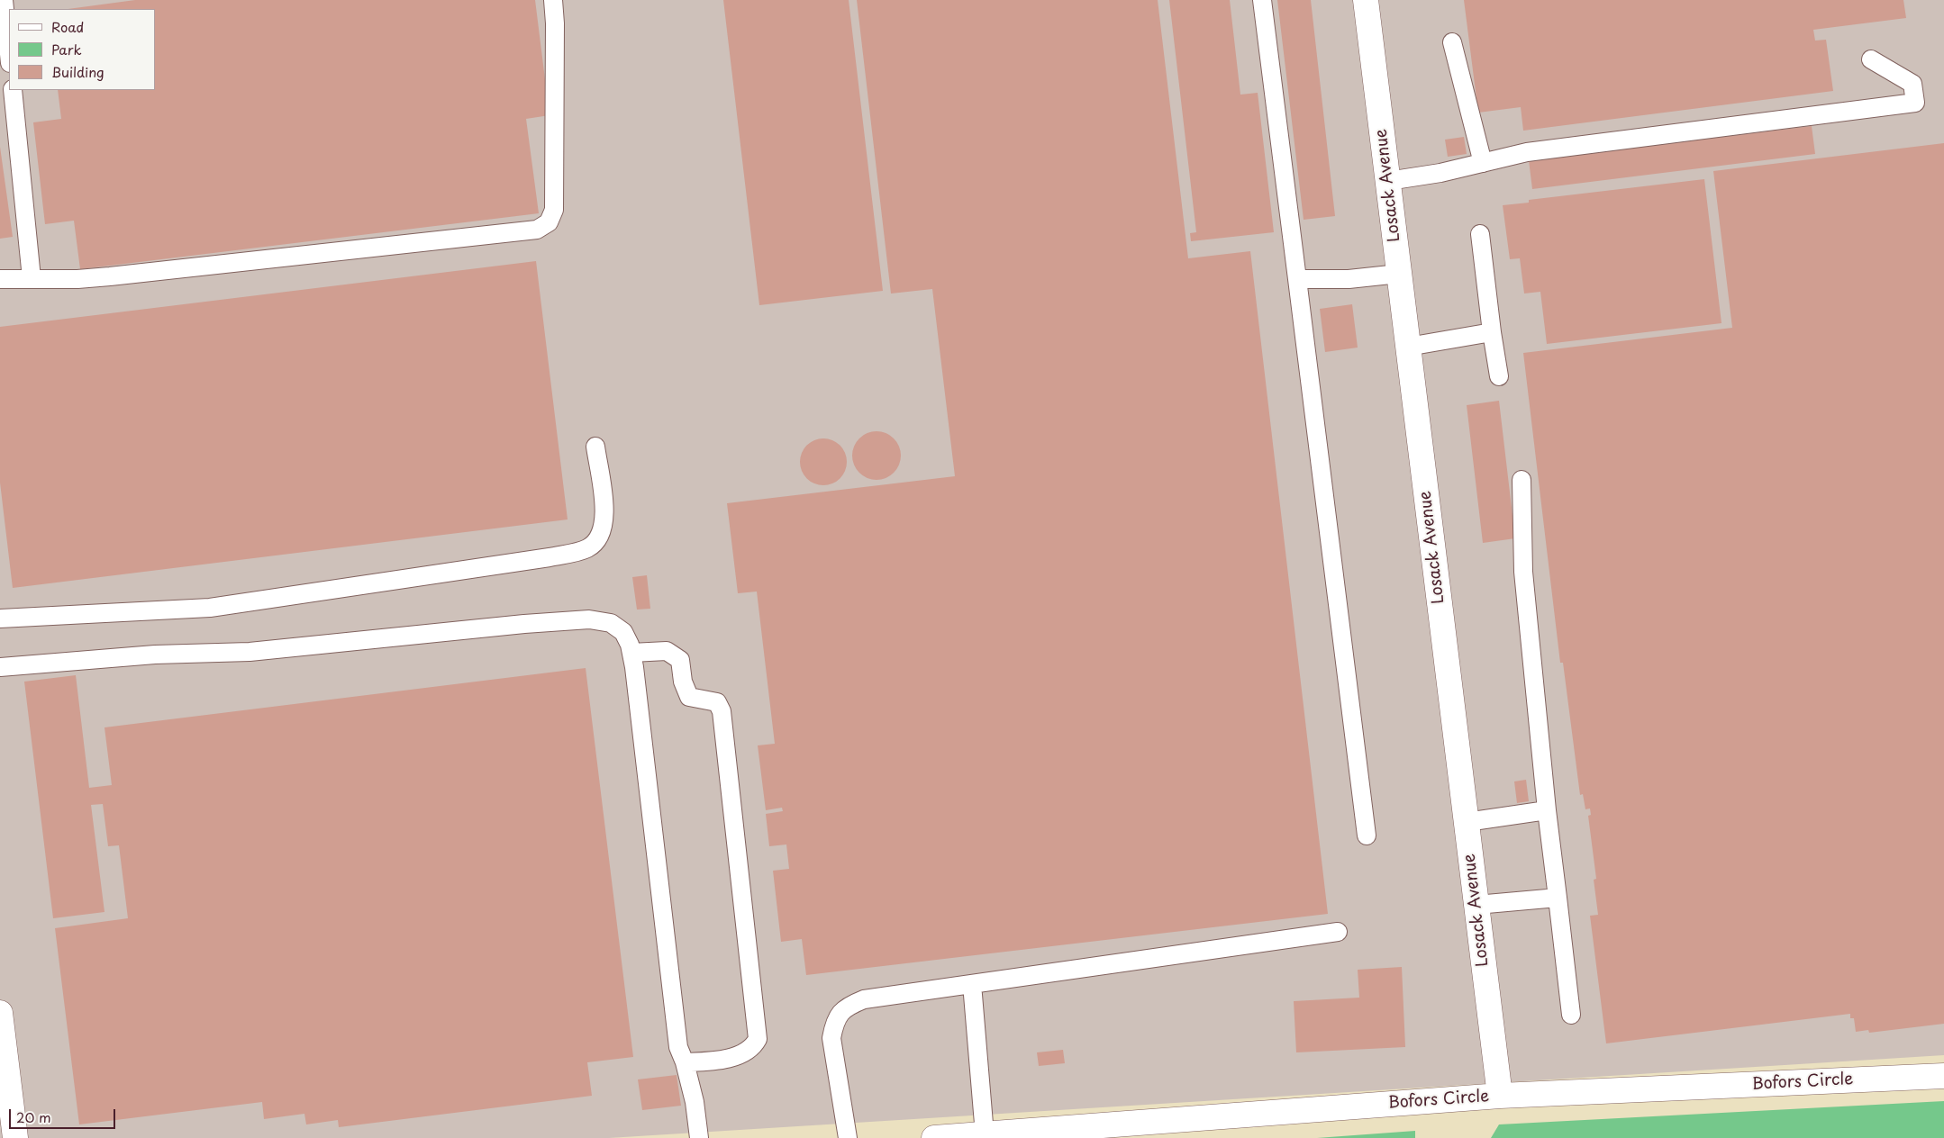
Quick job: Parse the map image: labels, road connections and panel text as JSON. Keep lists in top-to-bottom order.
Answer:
{
  "streets": {
    "street": ["Losack Avenue", "Bofors Circle"]
  },
  "crossings": [
    ["Losack Avenue", "Bofors Circle"]
  ],
  "legend": ["Road", "Park", "Building"],
  "scale_bar": "20 m"
}
